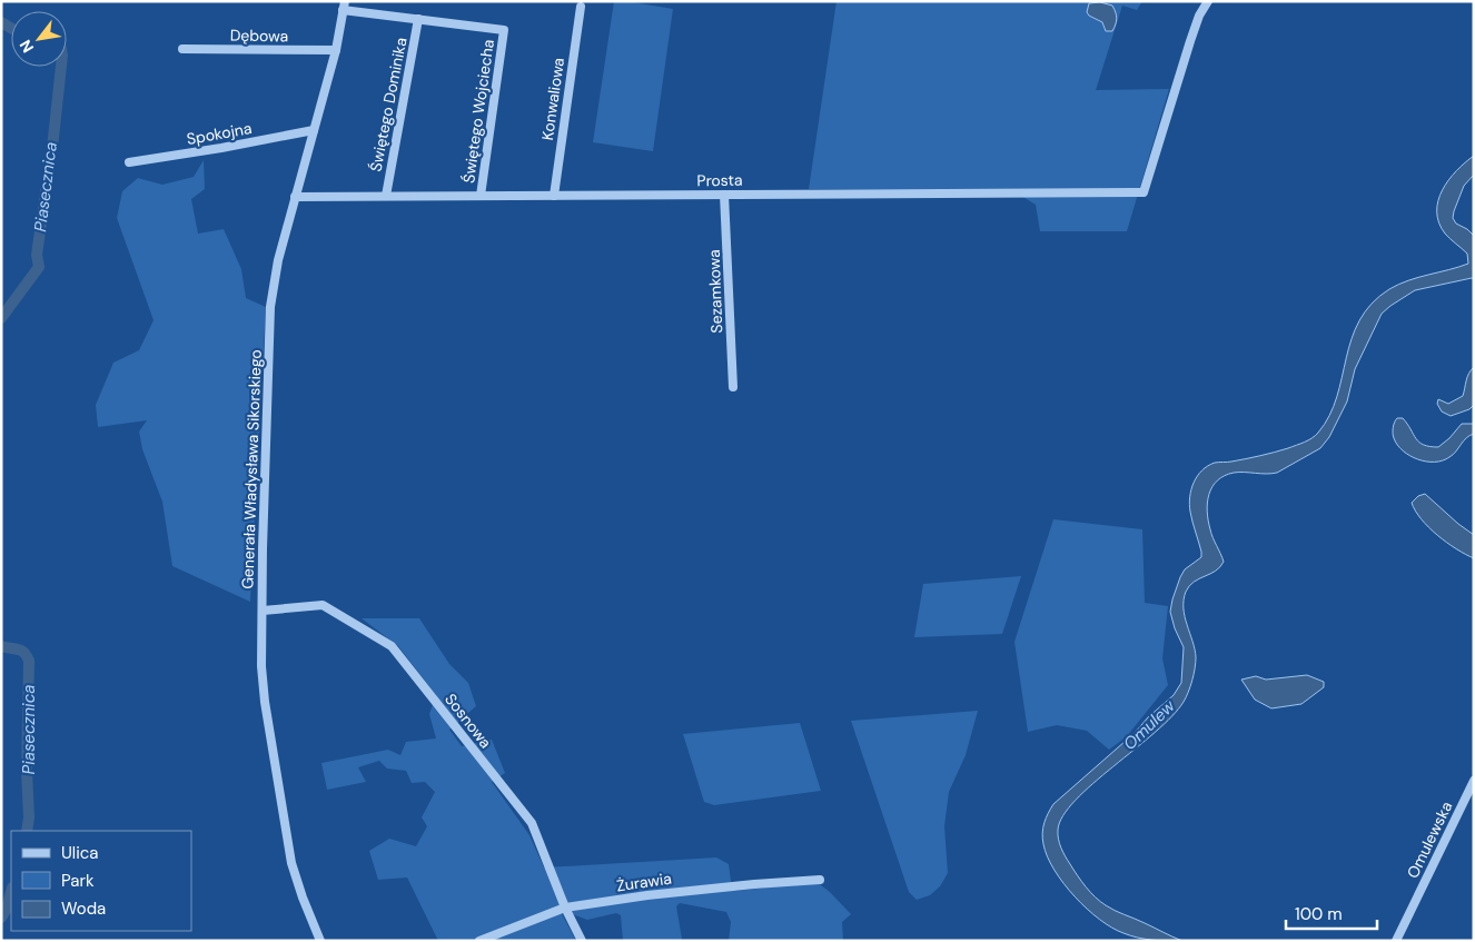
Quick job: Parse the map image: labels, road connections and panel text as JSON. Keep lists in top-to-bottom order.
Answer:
{
  "streets": {
    "street": [
      "Dębowa",
      "Konwaliowa",
      "Świętego Dominika",
      "Świętego Wojciecha",
      "Spokojna",
      "Prosta",
      "Sezamkowa",
      "Generała Władysława Sikorskiego",
      "Sosnowa",
      "Omulewska",
      "Żurawia"
    ]
  },
  "crossings": [
    ["Dębowa", "Generała Władysława Sikorskiego"],
    ["Konwaliowa", "Prosta"],
    ["Świętego Dominika", "Świętego Wojciecha"],
    ["Świętego Dominika", "Prosta"],
    ["Świętego Wojciecha", "Prosta"],
    ["Spokojna", "Generała Władysława Sikorskiego"],
    ["Prosta", "Sezamkowa"],
    ["Prosta", "Generała Władysława Sikorskiego"],
    ["Generała Władysława Sikorskiego", "Sosnowa"],
    ["Sosnowa", "Żurawia"]
  ],
  "water": ["Piasecznica", "Omulew"],
  "legend": ["Ulica", "Park", "Woda"],
  "scale_bar": "100 m",
  "north": "bottom left"
}
